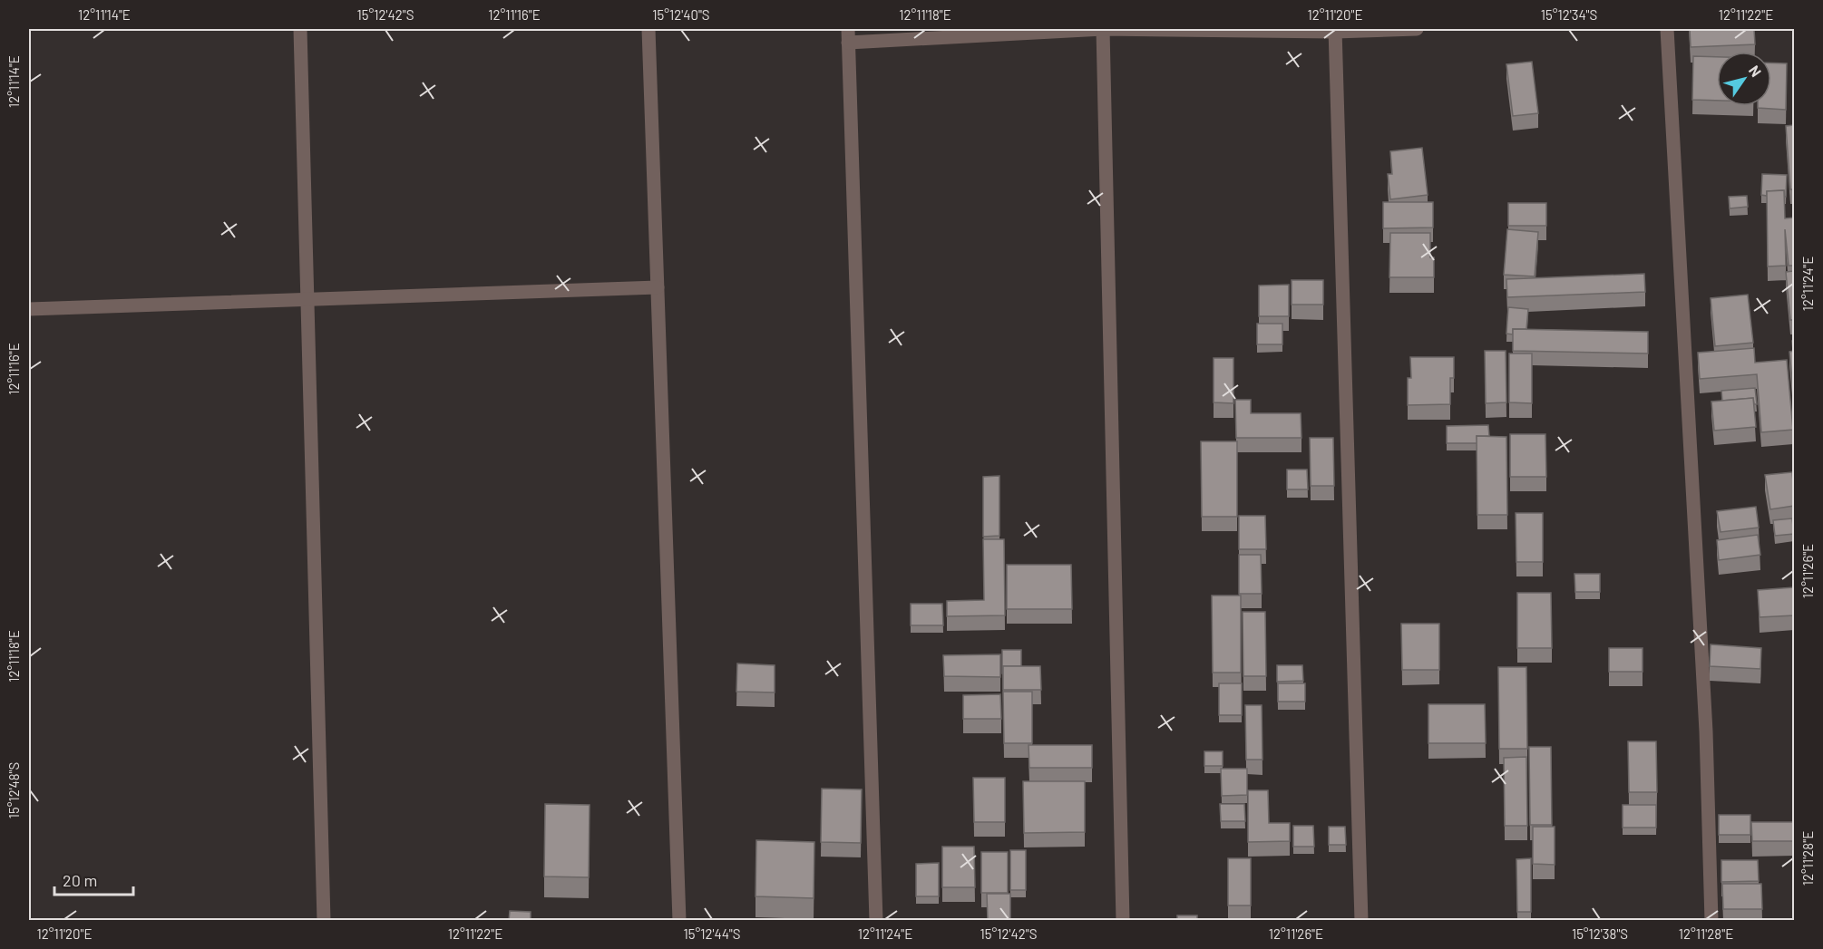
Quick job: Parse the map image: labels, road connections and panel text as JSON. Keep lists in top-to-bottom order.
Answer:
{
  "scale_bar": "20 m",
  "north": "top right",
  "coordinates": [
    "12°11'14\"E",
    "15°12'42\"S",
    "12°11'16\"E",
    "15°12'40\"S",
    "12°11'18\"E",
    "12°11'20\"E",
    "15°12'34\"S",
    "12°11'22\"E",
    "12°11'24\"E",
    "12°11'26\"E",
    "15°12'48\"S",
    "12°11'28\"E",
    "15°12'44\"S",
    "15°12'38\"S"
  ]
}
